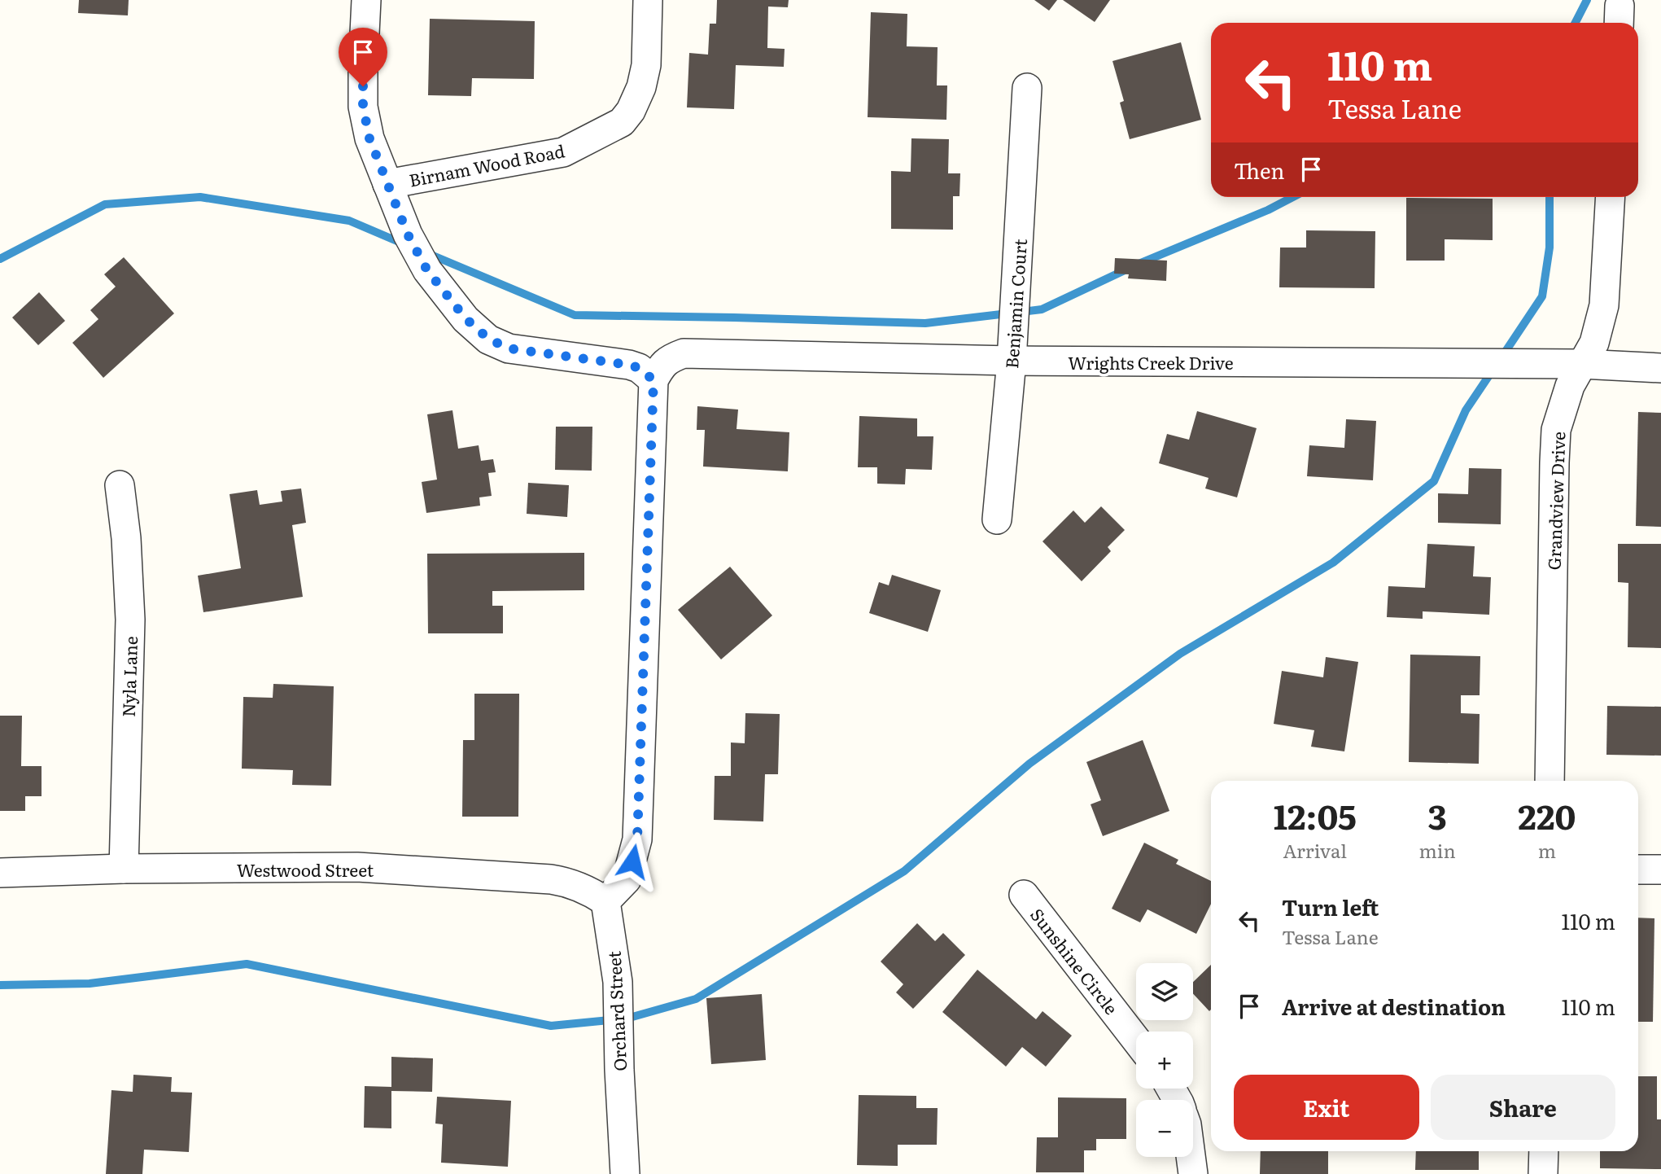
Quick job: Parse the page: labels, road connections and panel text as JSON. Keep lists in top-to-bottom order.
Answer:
{
  "streets": {
    "street": [
      "Birnam Wood Road",
      "Benjamin Court",
      "Wrights Creek Drive",
      "Grandview Drive",
      "Nyla Lane",
      "Westwood Street",
      "Sunshine Circle",
      "Orchard Street"
    ]
  },
  "crossings": [
    ["Benjamin Court", "Wrights Creek Drive"],
    ["Wrights Creek Drive", "Grandview Drive"],
    ["Nyla Lane", "Westwood Street"],
    ["Westwood Street", "Orchard Street"]
  ],
  "page": {
    "turn": ["110 m", "Tessa Lane"],
    "then": "Then",
    "eta": [
      "12:05",
      "Arrival",
      "3",
      "min",
      "220",
      "m"
    ],
    "list": [
      {
        "name": "Turn left",
        "note": "Tessa Lane",
        "value": "110 m"
      },
      {
        "name": "Arrive at destination",
        "value": "110 m"
      }
    ],
    "map_buttons": ["+", "−"],
    "buttons": ["Exit", "Share"]
  }
}
